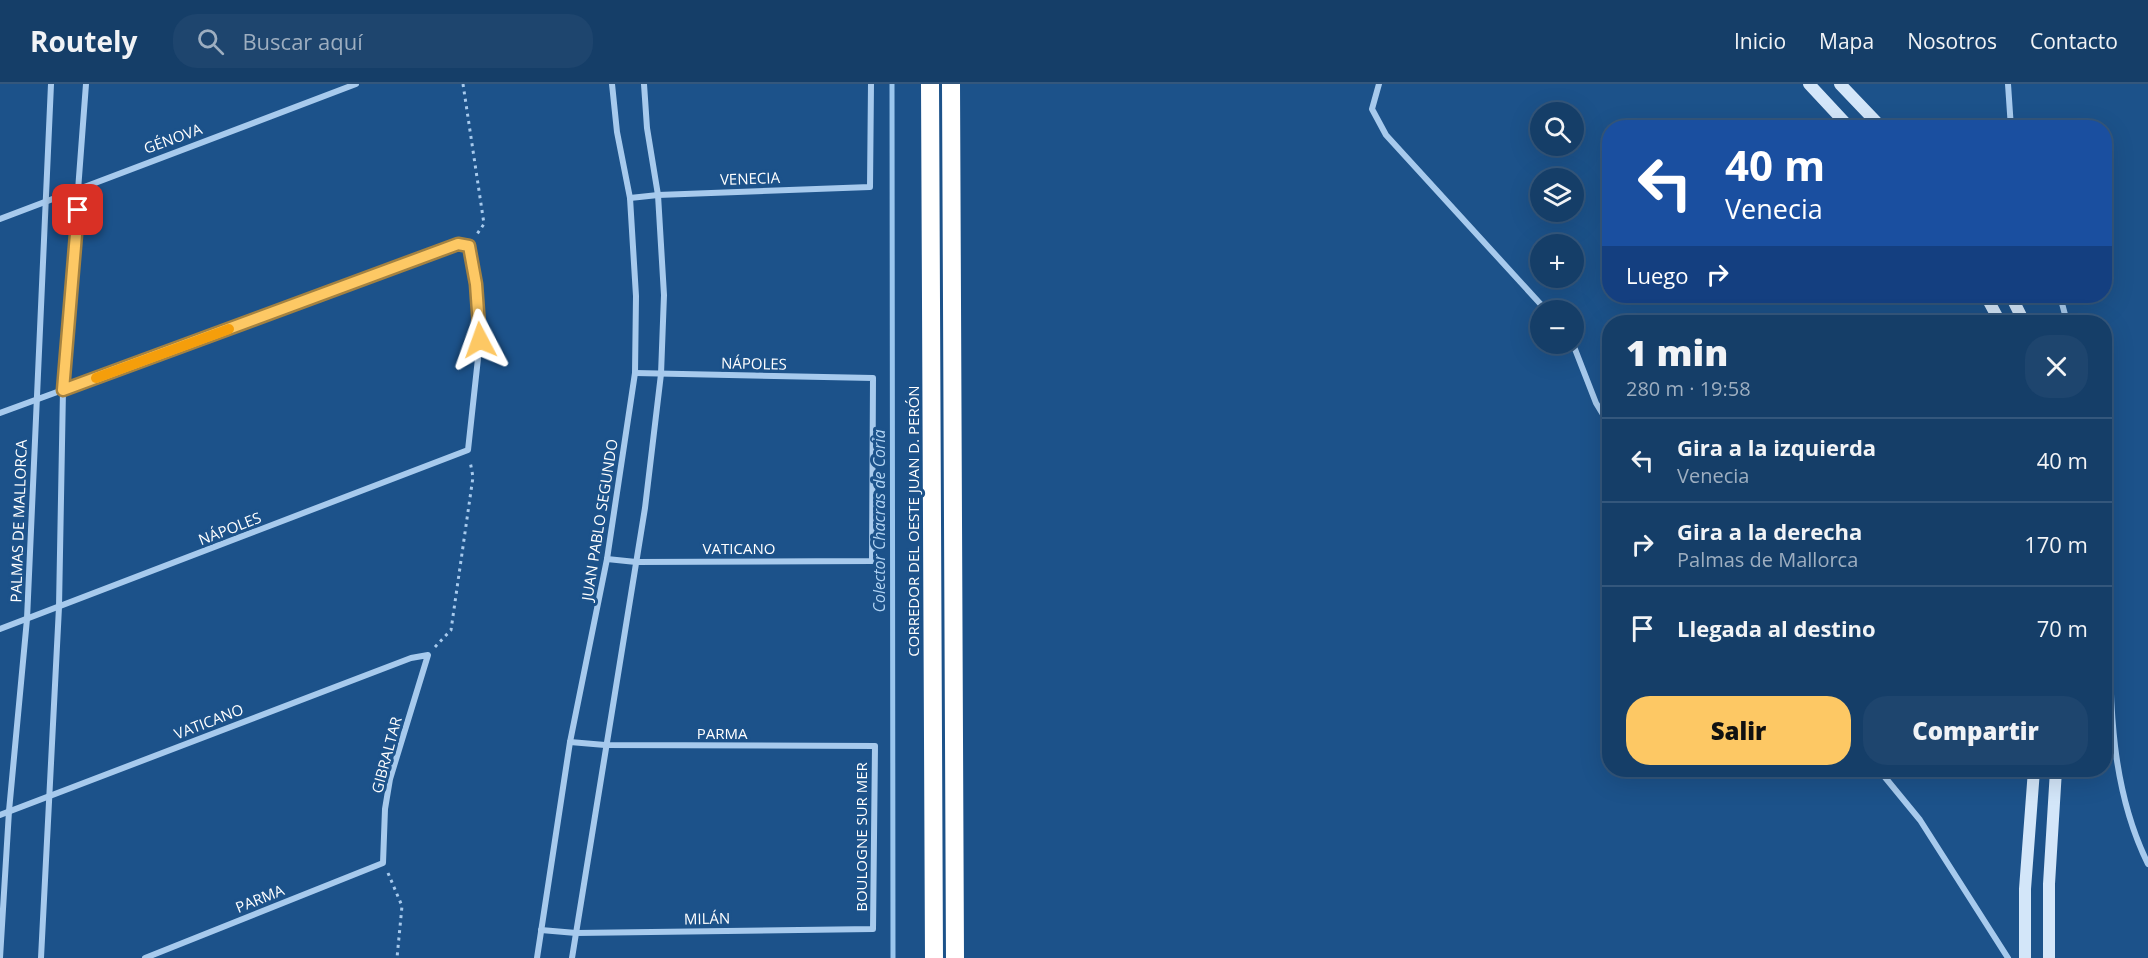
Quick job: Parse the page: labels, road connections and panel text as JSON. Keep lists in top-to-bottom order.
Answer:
{
  "streets": {
    "highway": ["CORREDOR DEL OESTE JUAN D. PERÓN"],
    "street": [
      "GÉNOVA",
      "VENECIA",
      "NÁPOLES",
      "JUAN PABLO SEGUNDO",
      "PALMAS DE MALLORCA",
      "VATICANO",
      "PARMA",
      "GIBRALTAR",
      "BOULOGNE SUR MER",
      "MILÁN"
    ]
  },
  "crossings": [
    ["GÉNOVA", "PALMAS DE MALLORCA"],
    ["VENECIA", "JUAN PABLO SEGUNDO"],
    ["NÁPOLES", "JUAN PABLO SEGUNDO"],
    ["NÁPOLES", "PALMAS DE MALLORCA"],
    ["NÁPOLES", "VATICANO"],
    ["JUAN PABLO SEGUNDO", "VATICANO"],
    ["JUAN PABLO SEGUNDO", "PARMA"],
    ["JUAN PABLO SEGUNDO", "MILÁN"],
    ["PALMAS DE MALLORCA", "VATICANO"],
    ["VATICANO", "GIBRALTAR"],
    ["PARMA", "GIBRALTAR"],
    ["PARMA", "BOULOGNE SUR MER"],
    ["BOULOGNE SUR MER", "MILÁN"]
  ],
  "water": ["Colector Chacras de Coria"],
  "page": {
    "header": "Routely",
    "search": "Buscar aquí",
    "nav": [
      "Inicio",
      "Mapa",
      "Nosotros",
      "Contacto"
    ],
    "map_buttons": ["+", "−"],
    "turn": ["40 m", "Venecia"],
    "then": "Luego",
    "heading": ["1 min", "280 m · 19:58"],
    "list": [
      {
        "name": "Gira a la izquierda",
        "note": "Venecia",
        "value": "40 m"
      },
      {
        "name": "Gira a la derecha",
        "note": "Palmas de Mallorca",
        "value": "170 m"
      },
      {
        "name": "Llegada al destino",
        "value": "70 m"
      }
    ],
    "buttons": ["Salir", "Compartir"]
  }
}
